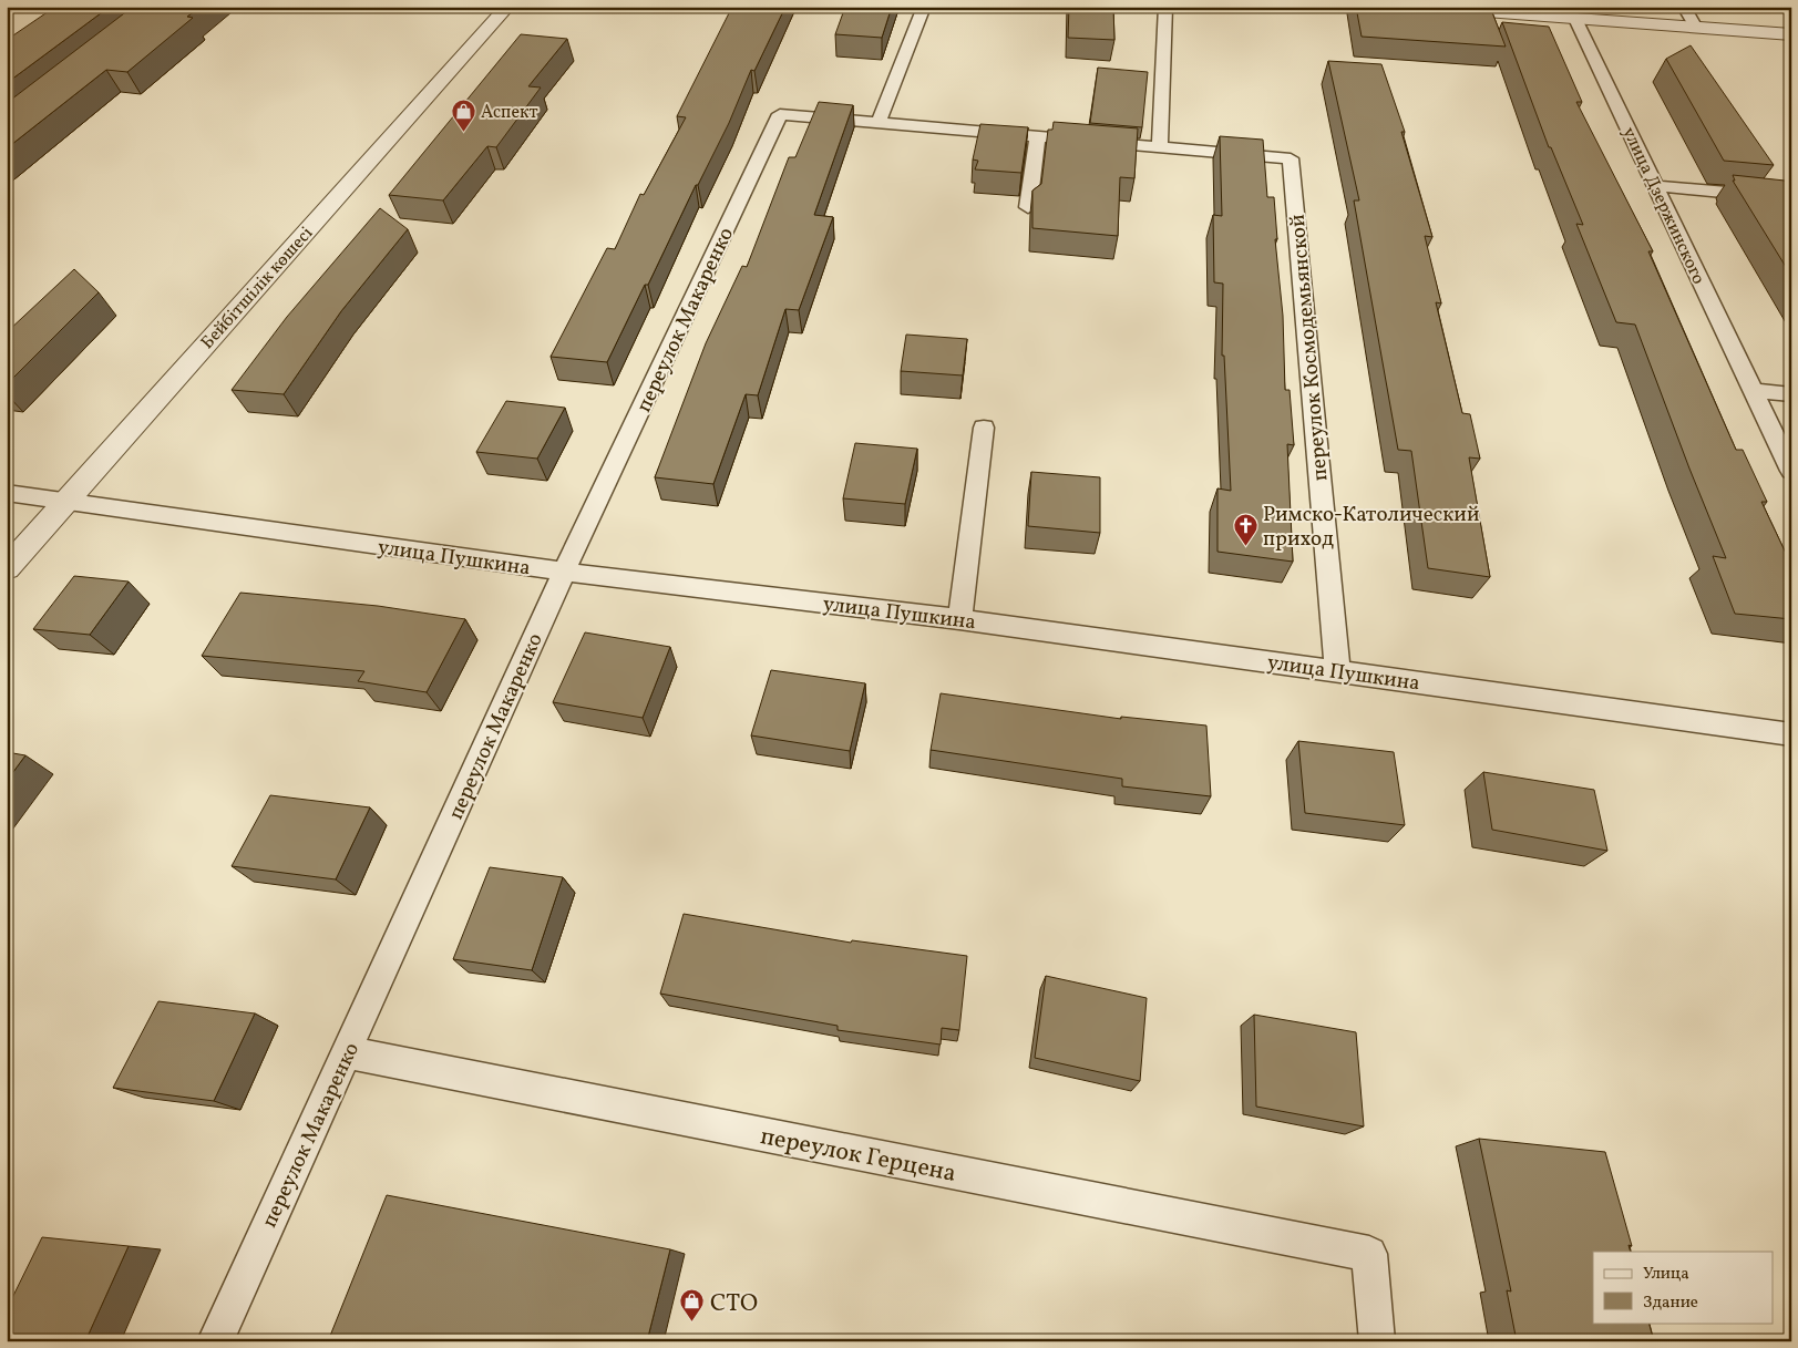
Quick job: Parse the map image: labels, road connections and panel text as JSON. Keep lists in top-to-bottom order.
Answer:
{
  "streets": {
    "street": ["Бейбітшілік көшесі"],
    "lane": [
      "улица Дзержинского",
      "переулок Макаренко",
      "переулок Космодемьянской",
      "улица Пушкина",
      "переулок Герцена"
    ]
  },
  "crossings": [
    ["Бейбітшілік көшесі", "улица Пушкина"],
    ["переулок Макаренко", "улица Пушкина"],
    ["переулок Макаренко", "переулок Герцена"],
    ["переулок Космодемьянской", "улица Пушкина"]
  ],
  "places": {
    "shop": ["Аспект", "СТО"],
    "church": ["Римско-Католический приход"]
  },
  "legend": ["Улица", "Здание"]
}
